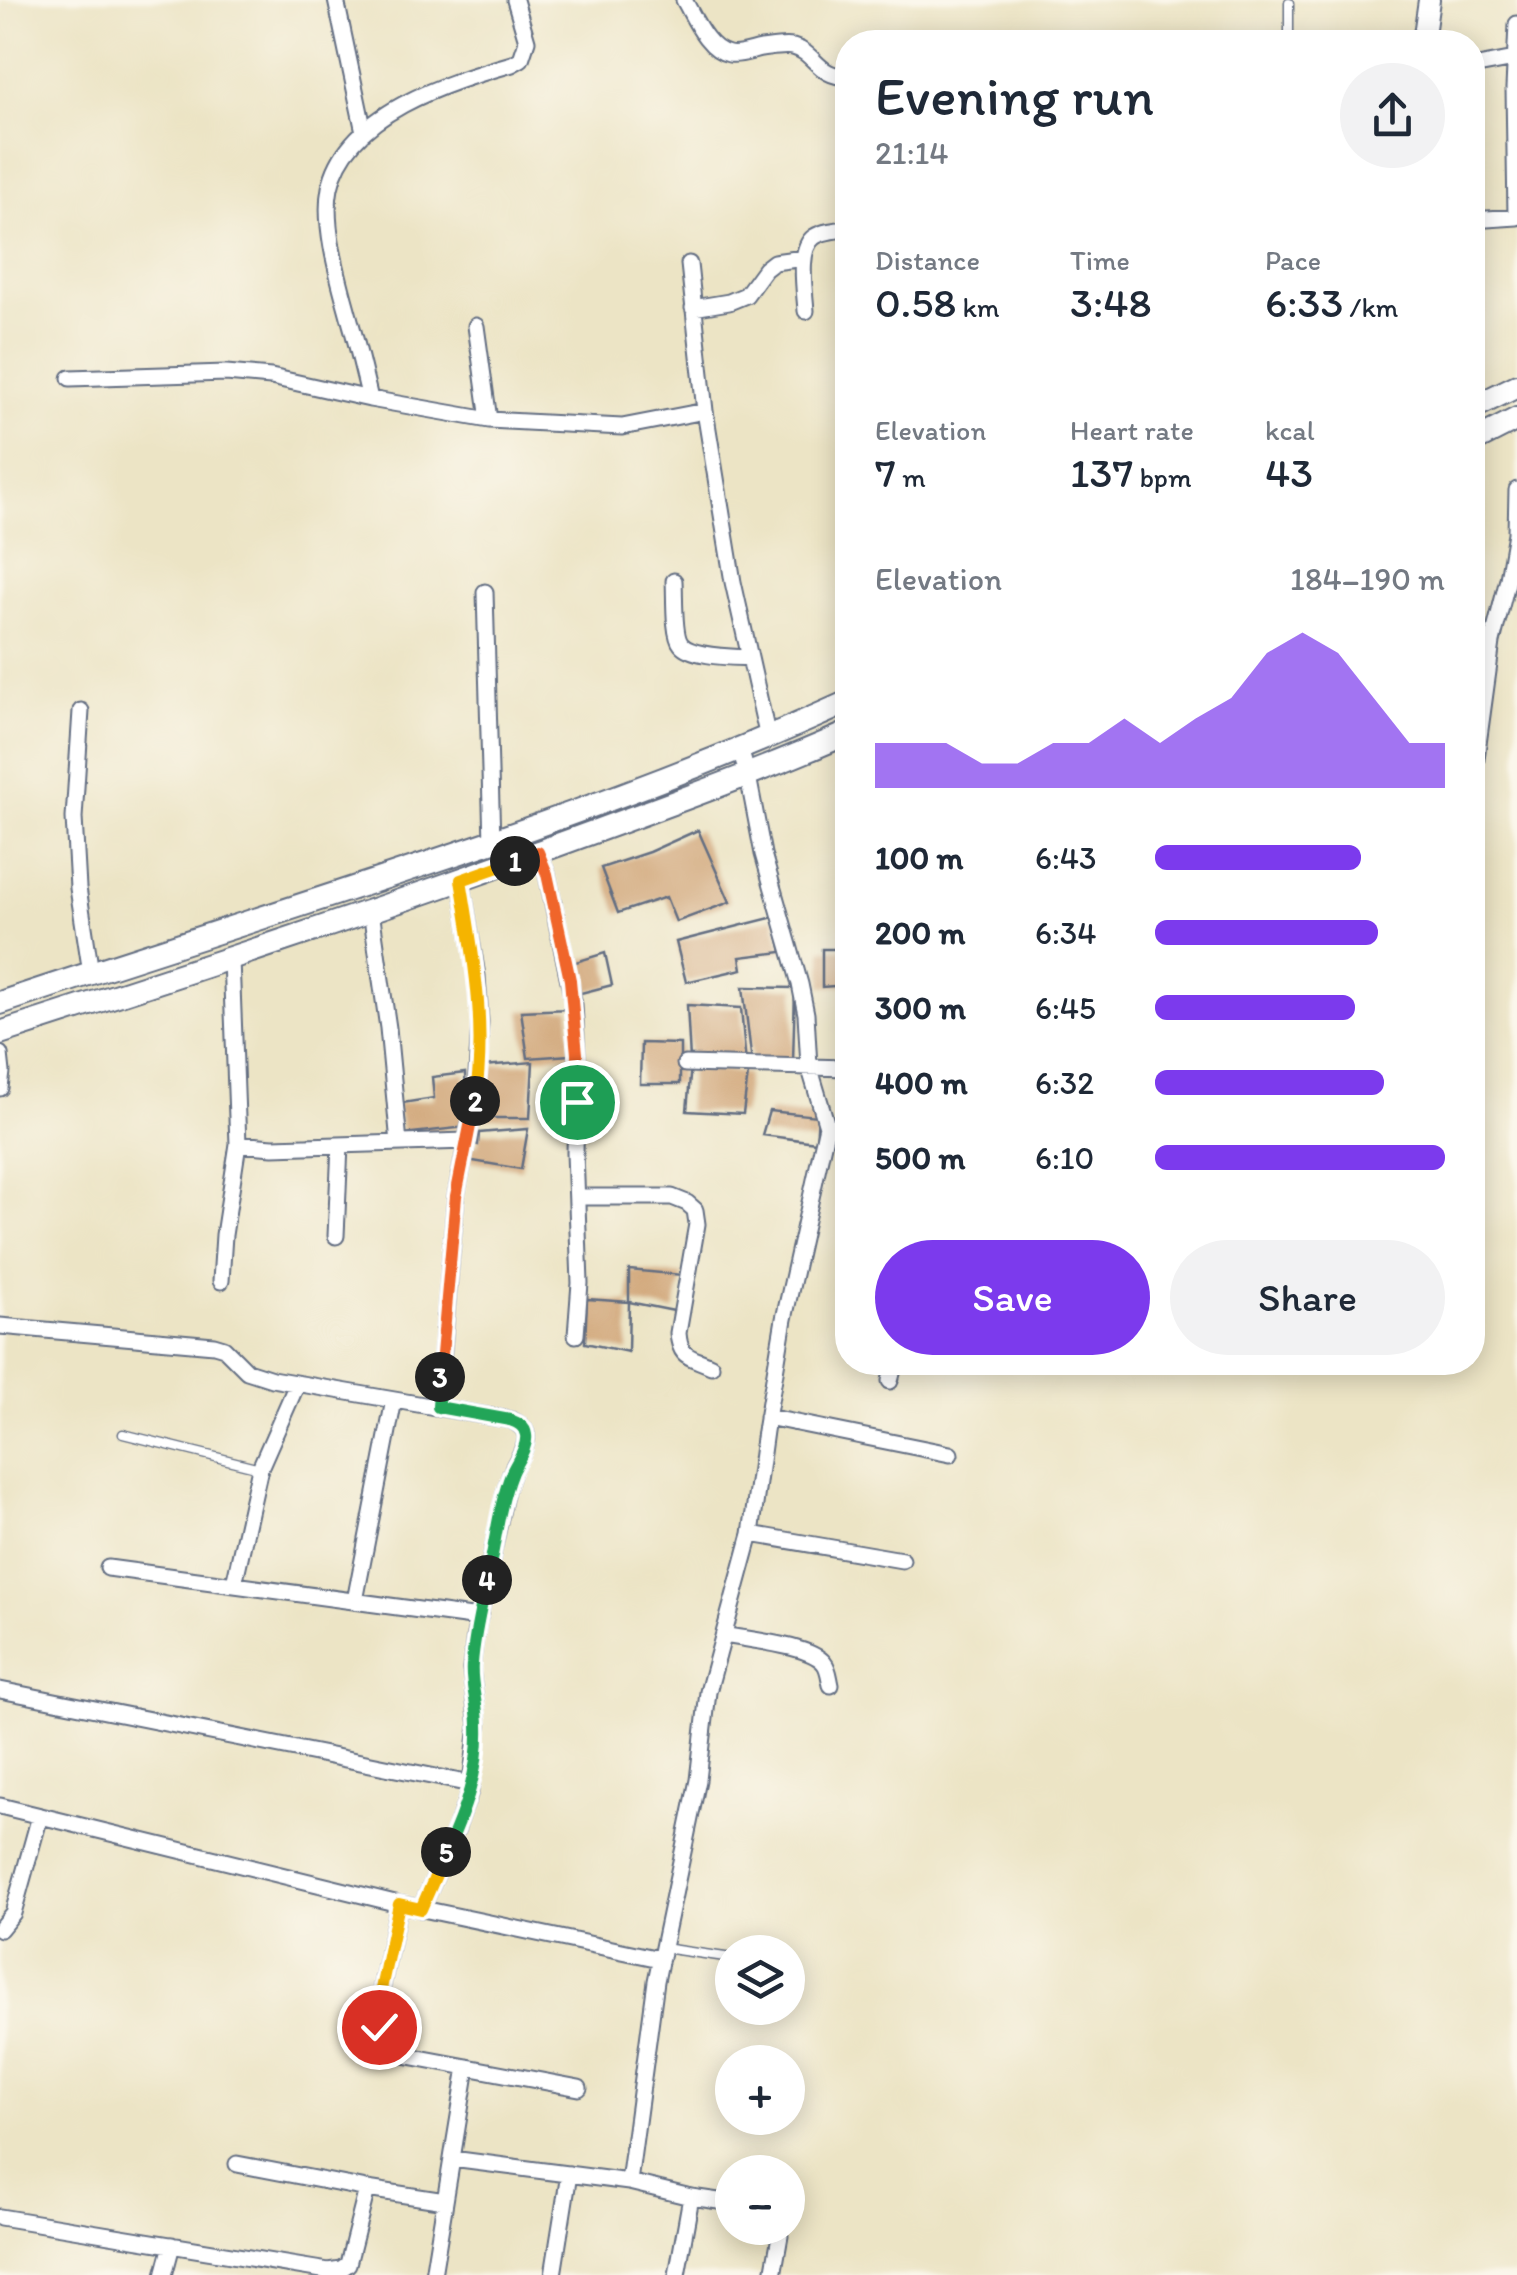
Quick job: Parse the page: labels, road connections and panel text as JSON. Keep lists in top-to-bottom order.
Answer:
{
  "page": {
    "heading": ["Evening run", "21:14"],
    "stats": [
      ["Distance", "0.58 km"],
      ["Time", "3:48"],
      ["Pace", "6:33 /km"],
      ["Elevation", "7 m"],
      ["Heart rate", "137 bpm"],
      ["kcal", "43"]
    ],
    "chart": ["Elevation", "184–190 m"],
    "list": [
      {
        "name": "100 m",
        "note": "6:43"
      },
      {
        "name": "200 m",
        "note": "6:34"
      },
      {
        "name": "300 m",
        "note": "6:45"
      },
      {
        "name": "400 m",
        "note": "6:32"
      },
      {
        "name": "500 m",
        "note": "6:10"
      }
    ],
    "pins": [
      "1",
      "2",
      "3",
      "4",
      "5"
    ],
    "buttons": ["Save", "Share"],
    "map_buttons": ["+", "−"]
  }
}
